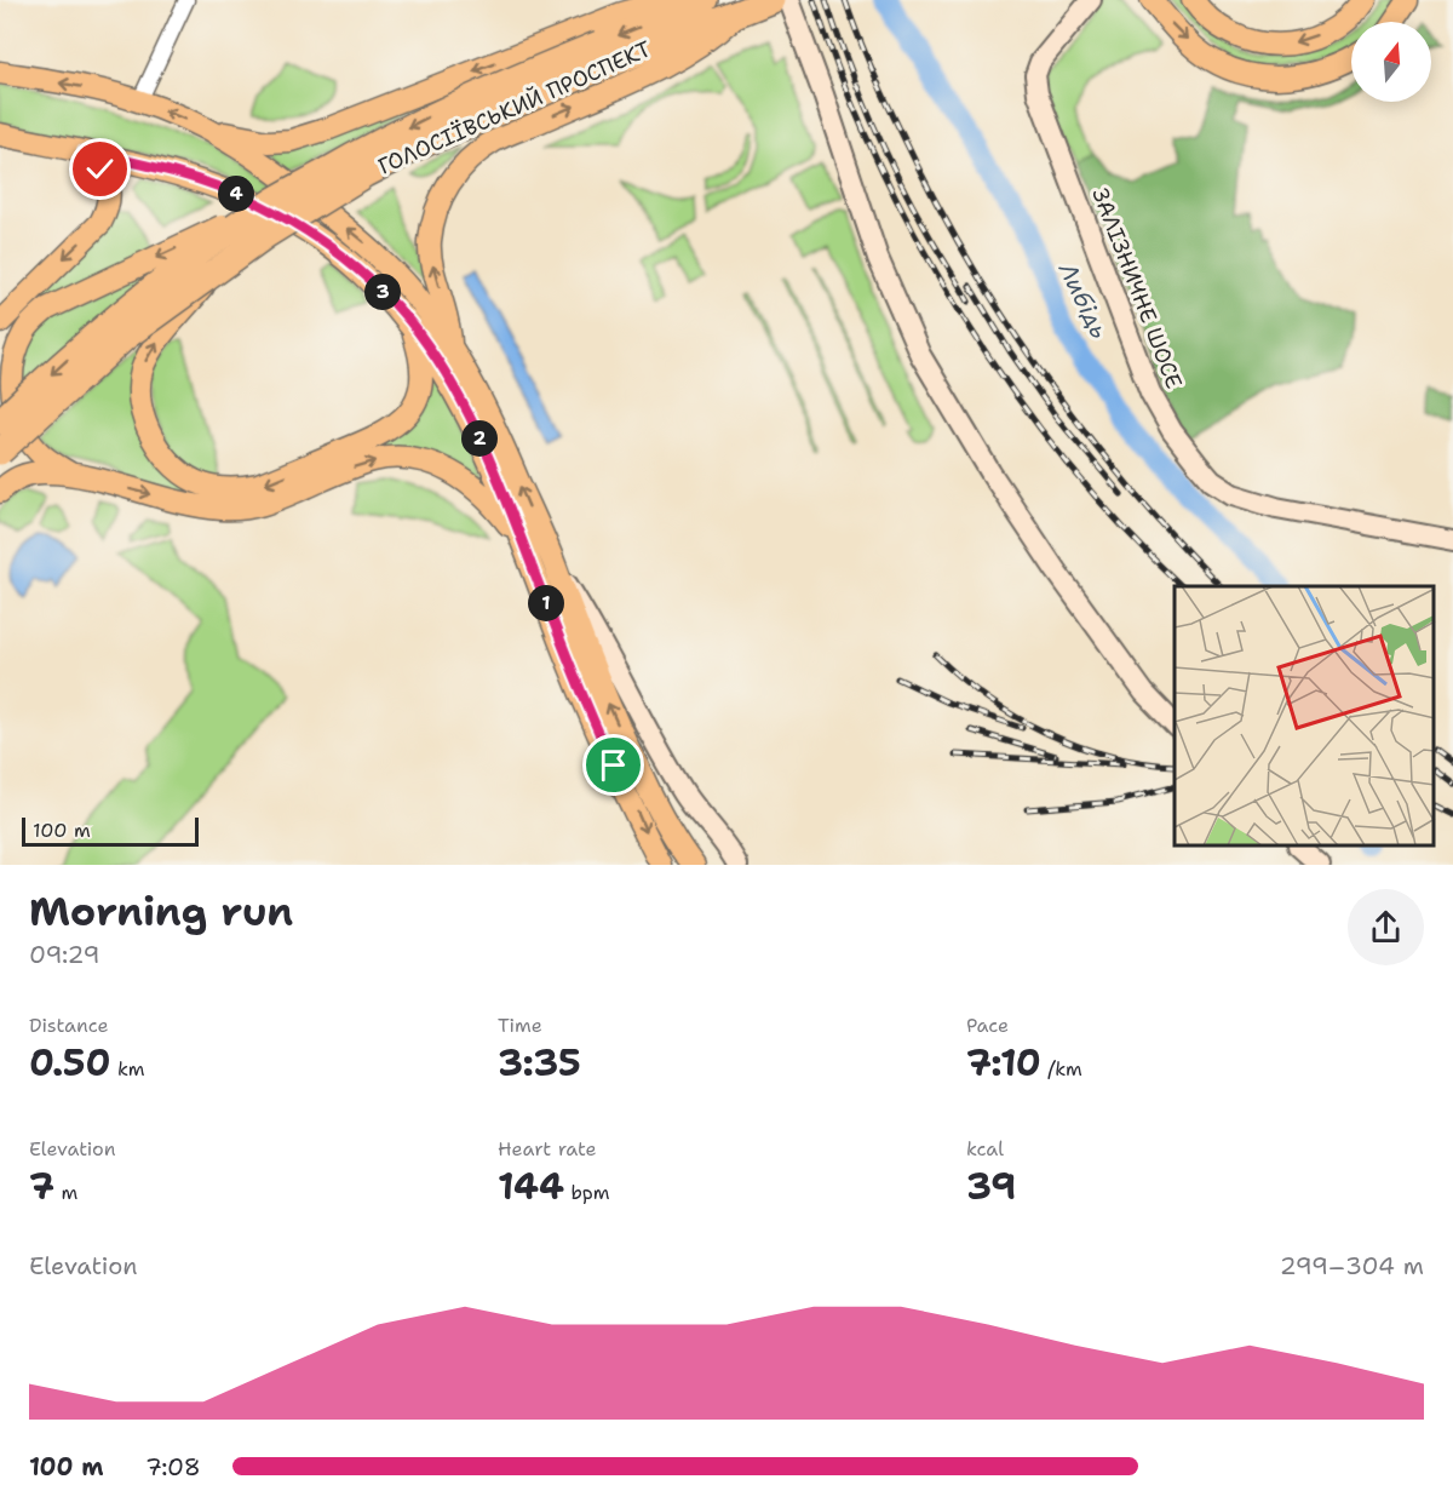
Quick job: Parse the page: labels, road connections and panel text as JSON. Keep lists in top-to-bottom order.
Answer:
{
  "streets": {
    "highway": ["ГОЛОСІЇВСЬКИЙ ПРОСПЕКТ"],
    "main road": ["ЗАЛІЗНИЧНЕ ШОСЕ"]
  },
  "water": ["Либідь"],
  "scale_bar": "100 m",
  "north": "top",
  "page": {
    "pins": [
      "4",
      "3",
      "2",
      "1"
    ],
    "scale": "100 m",
    "heading": ["Morning run", "09:29"],
    "stats": [
      ["Distance", "0.50 km"],
      ["Time", "3:35"],
      ["Pace", "7:10 /km"],
      ["Elevation", "7 m"],
      ["Heart rate", "144 bpm"],
      ["kcal", "39"]
    ],
    "chart": ["Elevation", "299–304 m"],
    "list": [
      {
        "name": "100 m",
        "note": "7:08"
      }
    ]
  }
}
